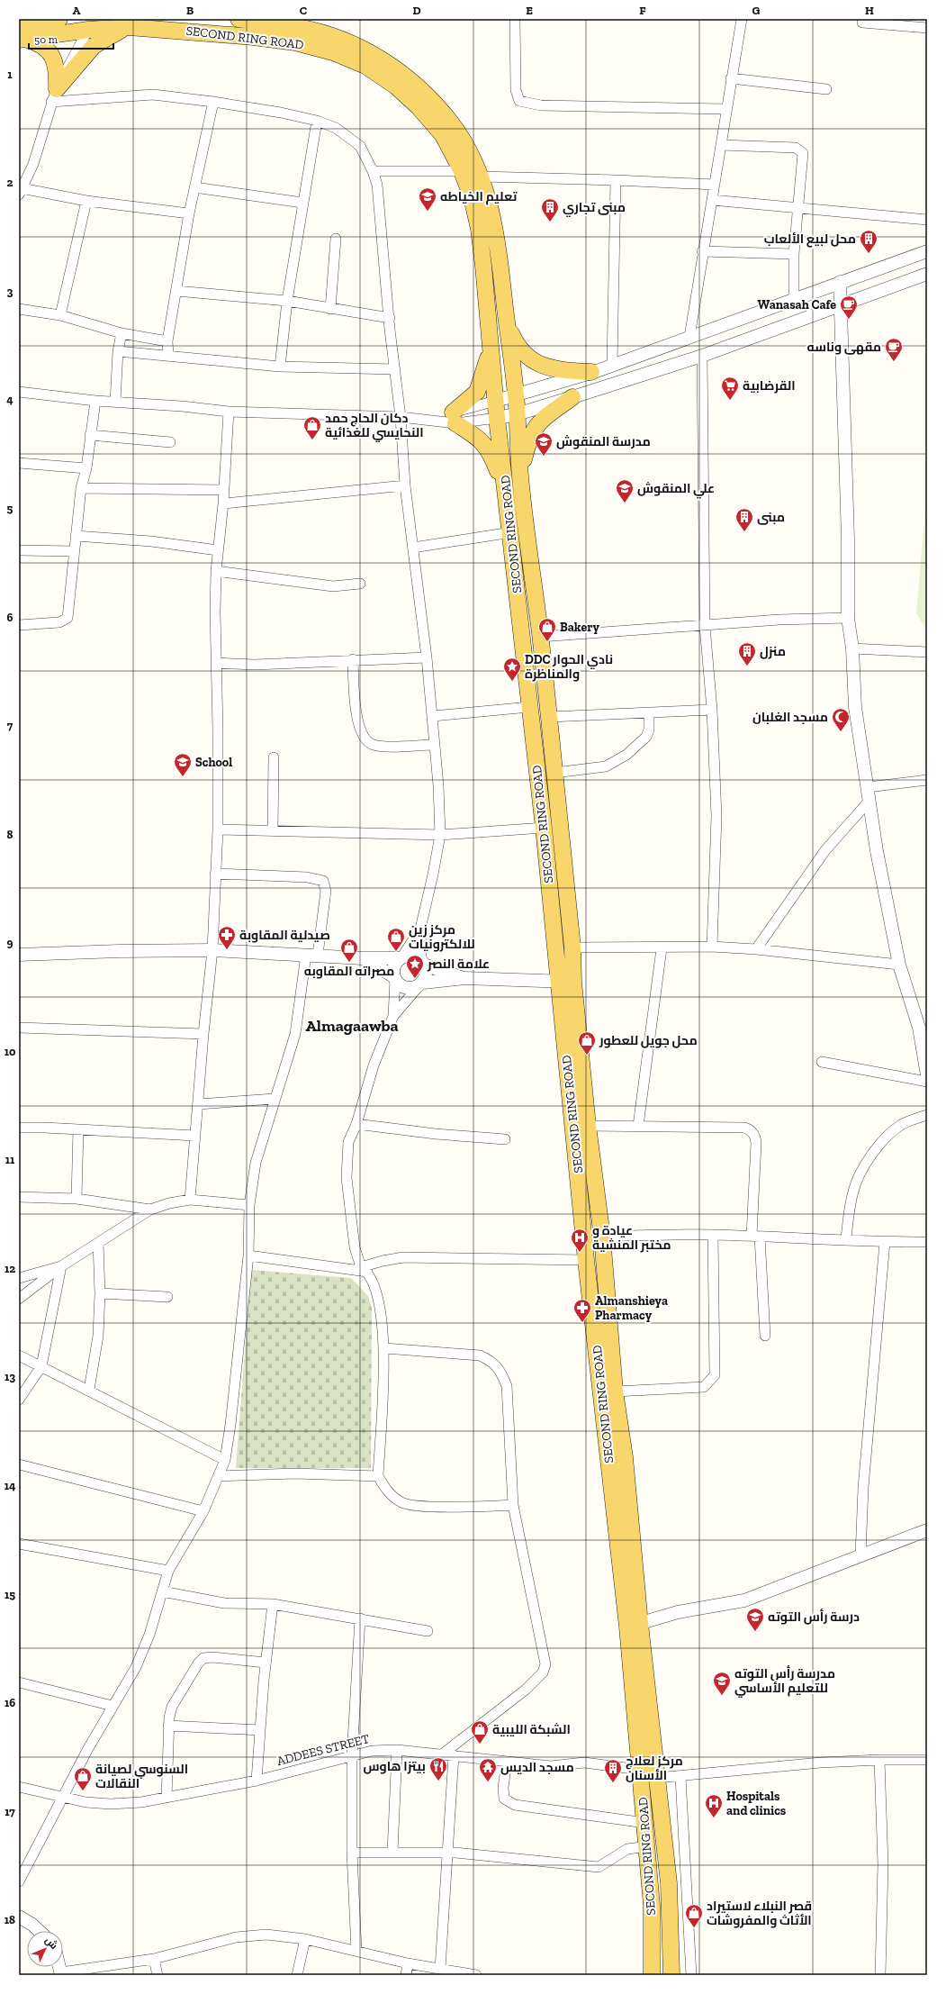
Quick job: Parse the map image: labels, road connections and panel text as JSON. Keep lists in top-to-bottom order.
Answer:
{
  "streets": {
    "main road": ["SECOND RING ROAD"],
    "street": ["ADDEES STREET"]
  },
  "crossings": [
    ["SECOND RING ROAD", "ADDEES STREET"]
  ],
  "districts": ["Almagaawba"],
  "places": {
    "school or university": [
      "تعليم الخياطه",
      "مدرسة المنقوش",
      "علي المنقوش",
      "School",
      "درسة رأس التوته",
      "مدرسة رأس التوته للتعليم الأساسي"
    ],
    "building": [
      "مبنى تجاري",
      "محل لبيع الألعاب",
      "مبنى",
      "منزل",
      "مركز لعلاج الأسنان"
    ],
    "cafe": ["Wanasah Cafe", "مقهى وناسه"],
    "supermarket": ["القرضابية"],
    "shop": [
      "دكان الحاج حمد النحايسي للغذائية",
      "Bakery",
      "مركز زين للالكترونيات",
      "مصراته المقاوبه",
      "محل جويل للعطور",
      "الشبكة الليبية",
      "السنوسي لصيانة النقالات",
      "قصر النبلاء ﻻستيراد اﻷثاث والمفروشات"
    ],
    "place": ["DDC نادي الحوار والمناظرة", "علامة النصر"],
    "mosque": ["مسجد الغلبان"],
    "pharmacy": ["صيدلية المقاوبة", "Almanshieya Pharmacy"],
    "hospital": ["عيادة و مختبر المنشية", "Hospitals and clinics"],
    "restaurant": ["بيتزا هاوس"],
    "temple": ["مسجد الديس"]
  },
  "scale_bar": "50 m",
  "north": "top right",
  "grid": {
    "columns": [
      "A",
      "B",
      "C",
      "D",
      "E",
      "F",
      "G",
      "H"
    ],
    "rows": [
      "1",
      "2",
      "3",
      "4",
      "5",
      "6",
      "7",
      "8",
      "9",
      "10",
      "11",
      "12",
      "13",
      "14",
      "15",
      "16",
      "17",
      "18"
    ]
  }
}
